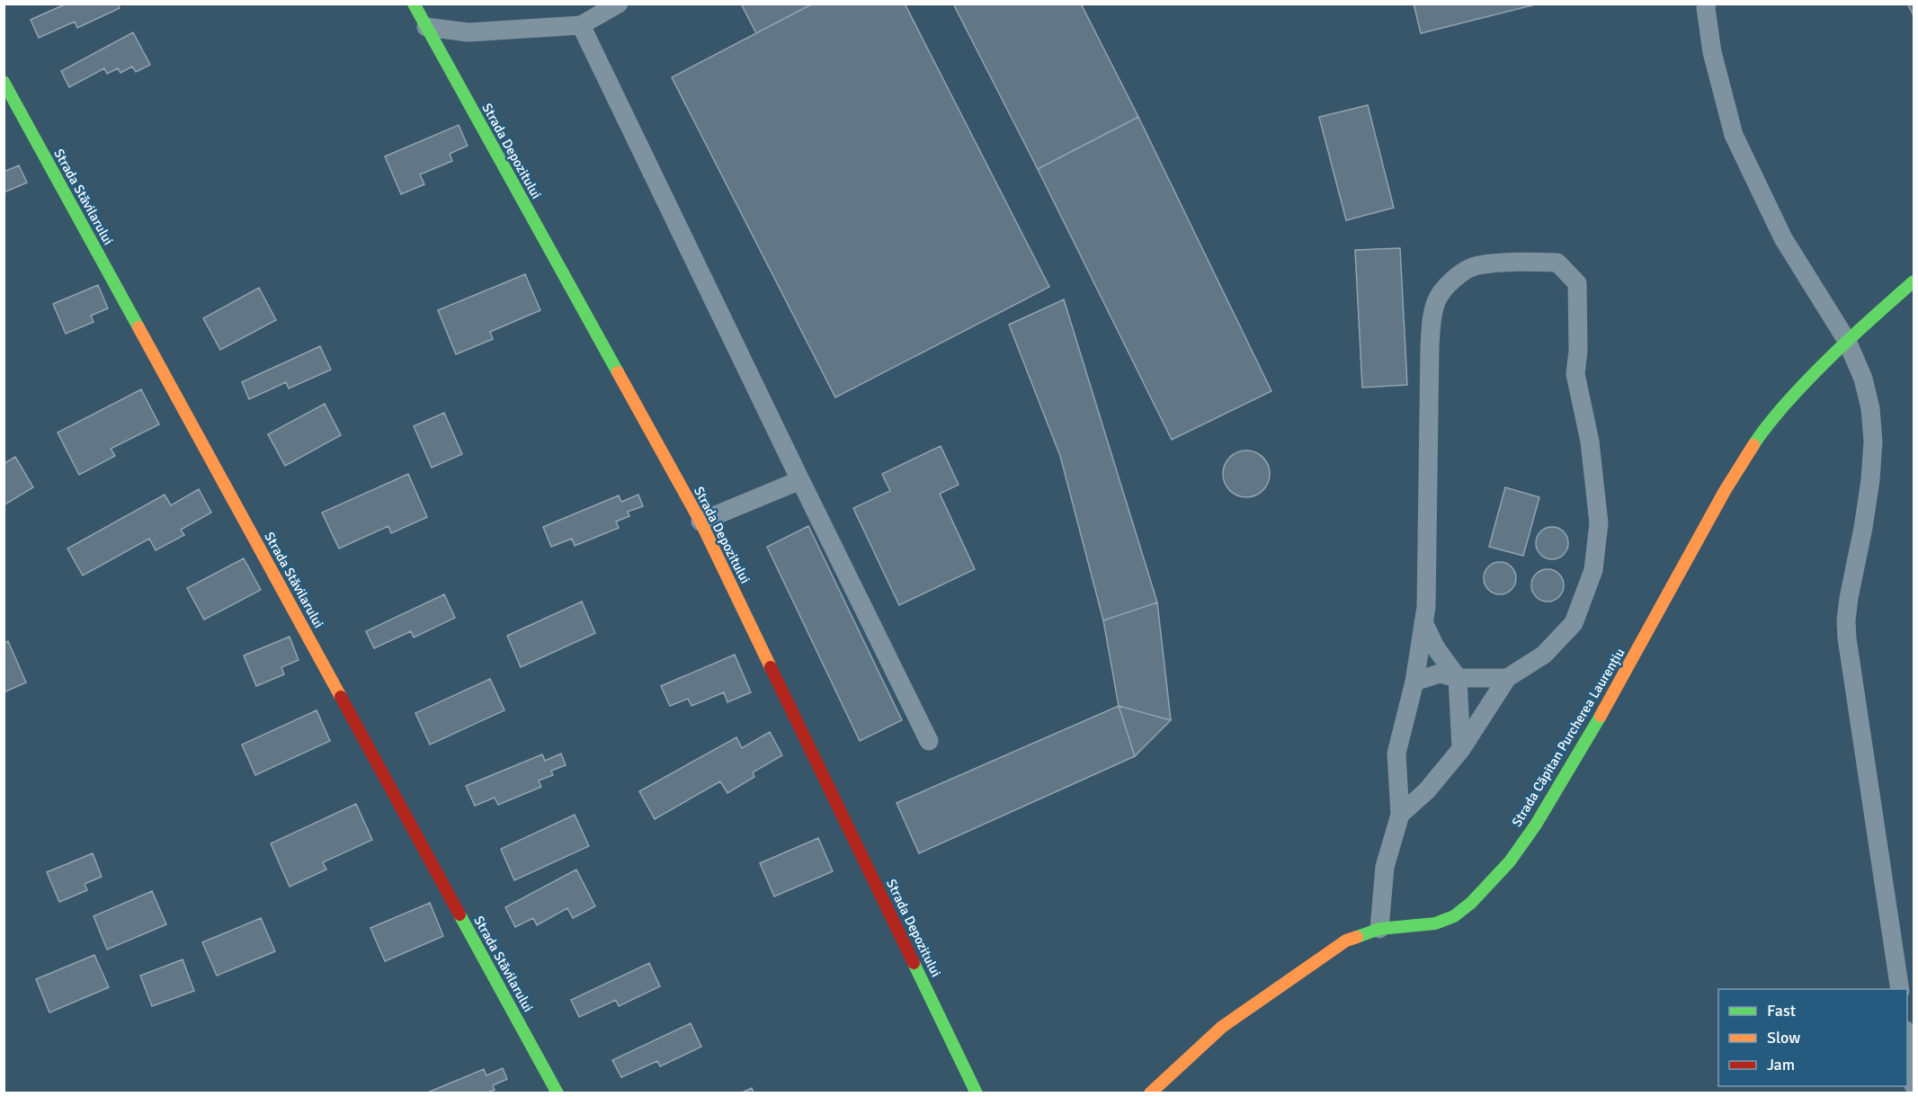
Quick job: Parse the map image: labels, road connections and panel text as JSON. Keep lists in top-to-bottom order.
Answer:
{
  "streets": {
    "street": ["Strada Depozitului", "Strada Stăvilarului", "Strada Căpitan Purcherea Laurențiu"]
  },
  "legend": ["Fast", "Slow", "Jam"]
}
